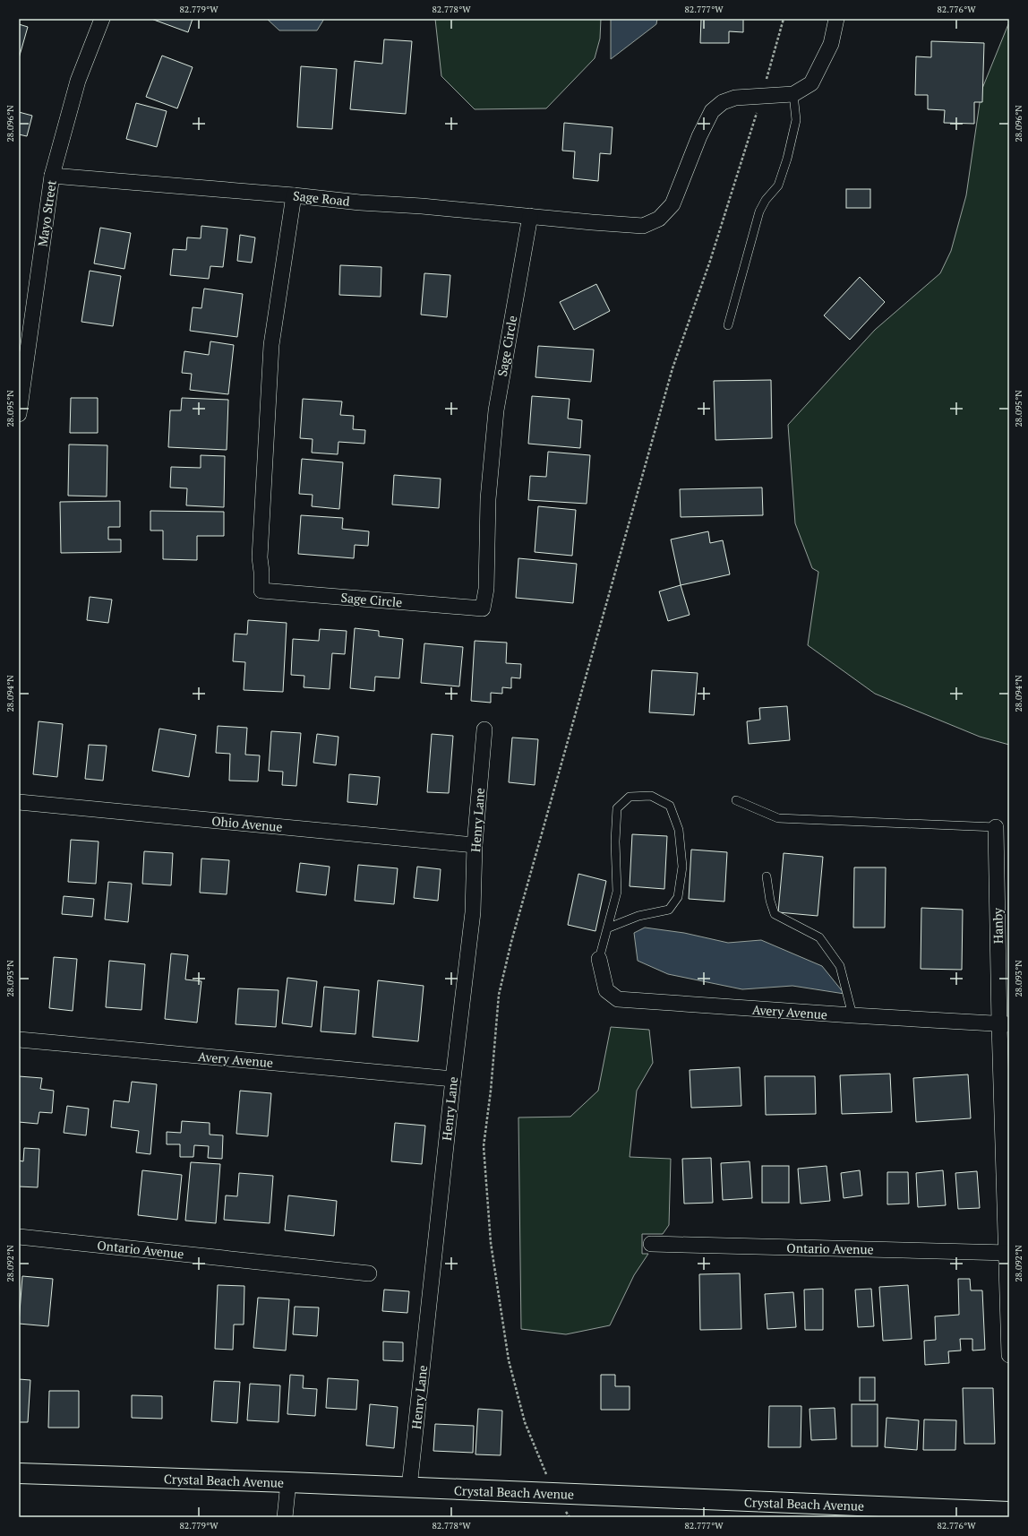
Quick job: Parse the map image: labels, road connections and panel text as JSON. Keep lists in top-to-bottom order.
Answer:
{
  "streets": {
    "street": [
      "Sage Road",
      "Mayo Street",
      "Sage Circle",
      "Henry Lane",
      "Ohio Avenue",
      "Hanby",
      "Avery Avenue",
      "Ontario Avenue",
      "Crystal Beach Avenue"
    ]
  },
  "crossings": [
    ["Sage Road", "Mayo Street"],
    ["Sage Road", "Sage Circle"],
    ["Henry Lane", "Ohio Avenue"],
    ["Henry Lane", "Avery Avenue"],
    ["Henry Lane", "Crystal Beach Avenue"],
    ["Hanby", "Avery Avenue"],
    ["Hanby", "Ontario Avenue"]
  ],
  "coordinates": [
    "82.779°W",
    "82.778°W",
    "82.777°W",
    "82.776°W",
    "28.096°N",
    "28.095°N",
    "28.094°N",
    "28.093°N",
    "28.092°N"
  ]
}
